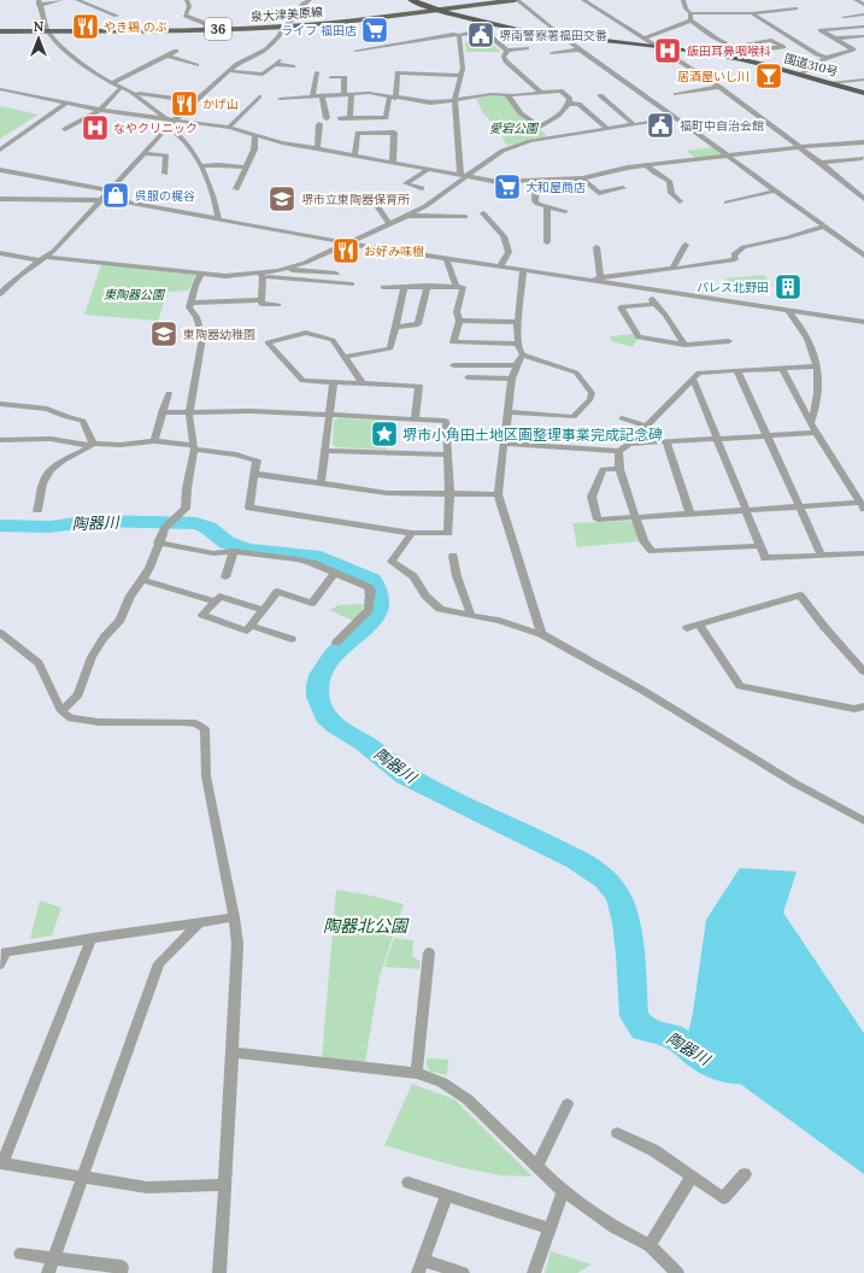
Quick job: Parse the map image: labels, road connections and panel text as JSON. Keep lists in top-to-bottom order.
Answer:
{
  "streets": {
    "highway": ["国道310号"],
    "main road": ["泉大津美原線", "36"]
  },
  "crossings": [
    ["泉大津美原線", "国道310号"]
  ],
  "water": ["陶器川"],
  "parks": ["愛宕公園", "東陶器公園", "陶器北公園"],
  "places": {
    "restaurant": ["やき鶏 のぶ", "かげ山", "お好み味樹"],
    "supermarket": ["ライフ 福田店", "大和屋商店"],
    "public building": ["堺南警察署福田交番", "福町中自治会館"],
    "hospital": ["飯田耳鼻咽喉科", "なやクリニック"],
    "bar": ["居酒屋いし川"],
    "shop": ["呉服の梶谷"],
    "school or university": ["堺市立東陶器保育所", "東陶器幼稚園"],
    "building": ["パレス北野田"],
    "place": ["堺市小角田土地区画整理事業完成記念碑"]
  },
  "north": "top"
}
